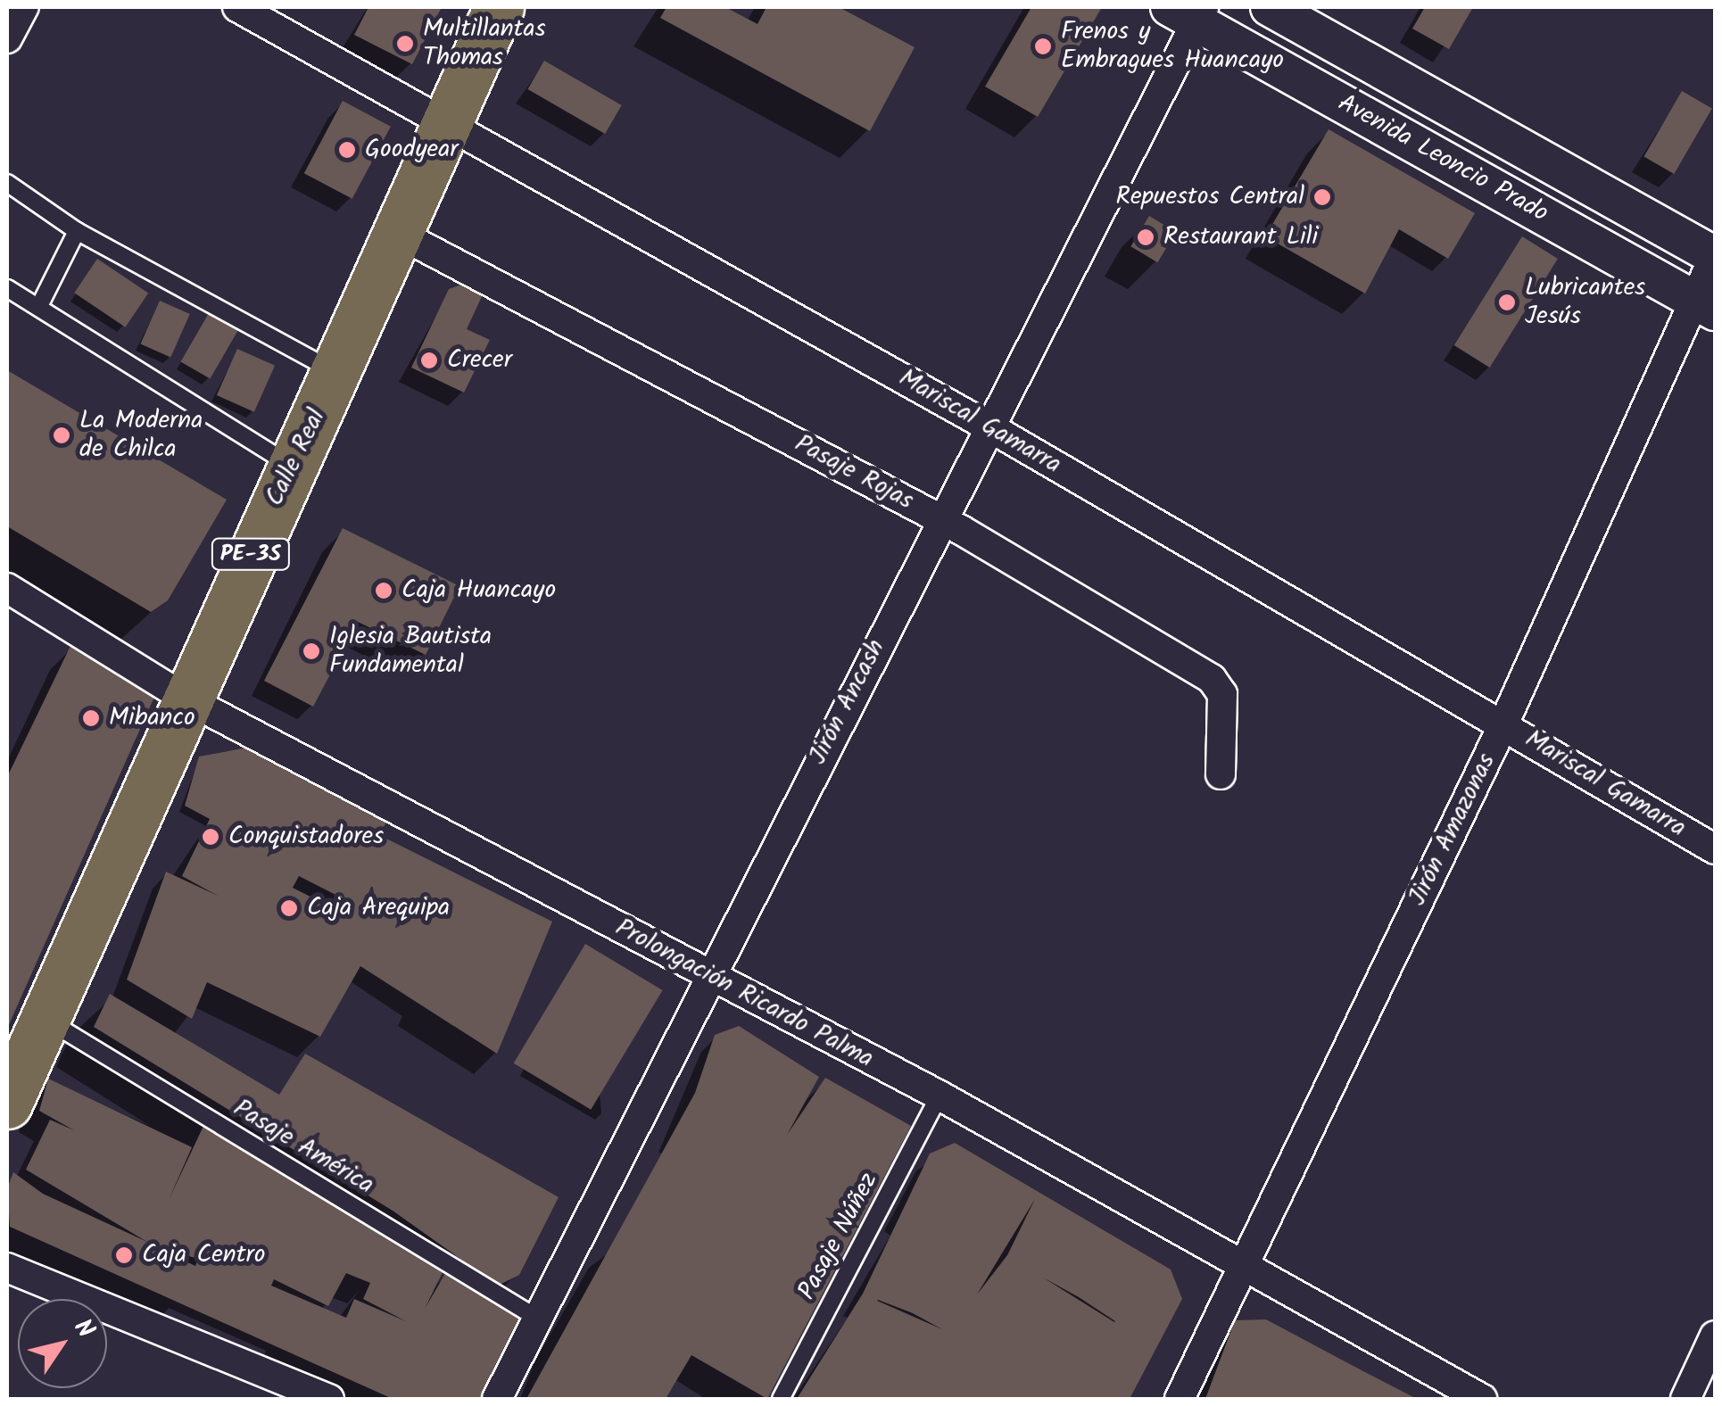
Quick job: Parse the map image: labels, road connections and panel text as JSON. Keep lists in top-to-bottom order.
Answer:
{
  "streets": {
    "highway": ["Calle Real", "PE-3S"],
    "street": [
      "Avenida Leoncio Prado",
      "Mariscal Gamarra",
      "Pasaje Rojas",
      "Jirón Ancash",
      "Jirón Amazonas",
      "Prolongación Ricardo Palma"
    ],
    "lane": ["Pasaje América", "Pasaje Núñez"]
  },
  "crossings": [
    ["Avenida Leoncio Prado", "Jirón Ancash"],
    ["Avenida Leoncio Prado", "Jirón Amazonas"],
    ["Mariscal Gamarra", "Calle Real"],
    ["Mariscal Gamarra", "Jirón Ancash"],
    ["Mariscal Gamarra", "Jirón Amazonas"],
    ["Calle Real", "Pasaje Rojas"],
    ["Calle Real", "Prolongación Ricardo Palma"],
    ["Calle Real", "Pasaje América"],
    ["Pasaje Rojas", "Jirón Ancash"],
    ["Jirón Ancash", "Prolongación Ricardo Palma"],
    ["Jirón Ancash", "Pasaje América"],
    ["Jirón Amazonas", "Prolongación Ricardo Palma"],
    ["Prolongación Ricardo Palma", "Pasaje Núñez"]
  ],
  "places": [
    "Multillantas Thomas",
    "Frenos y Embragues Huancayo",
    "Goodyear",
    "Repuestos Central",
    "Restaurant Lili",
    "Lubricantes Jesús",
    "Crecer",
    "La Moderna de Chilca",
    "Caja Huancayo",
    "Iglesia Bautista Fundamental",
    "Mibanco",
    "Conquistadores",
    "Caja Arequipa",
    "Caja Centro"
  ],
  "north": "top right"
}
